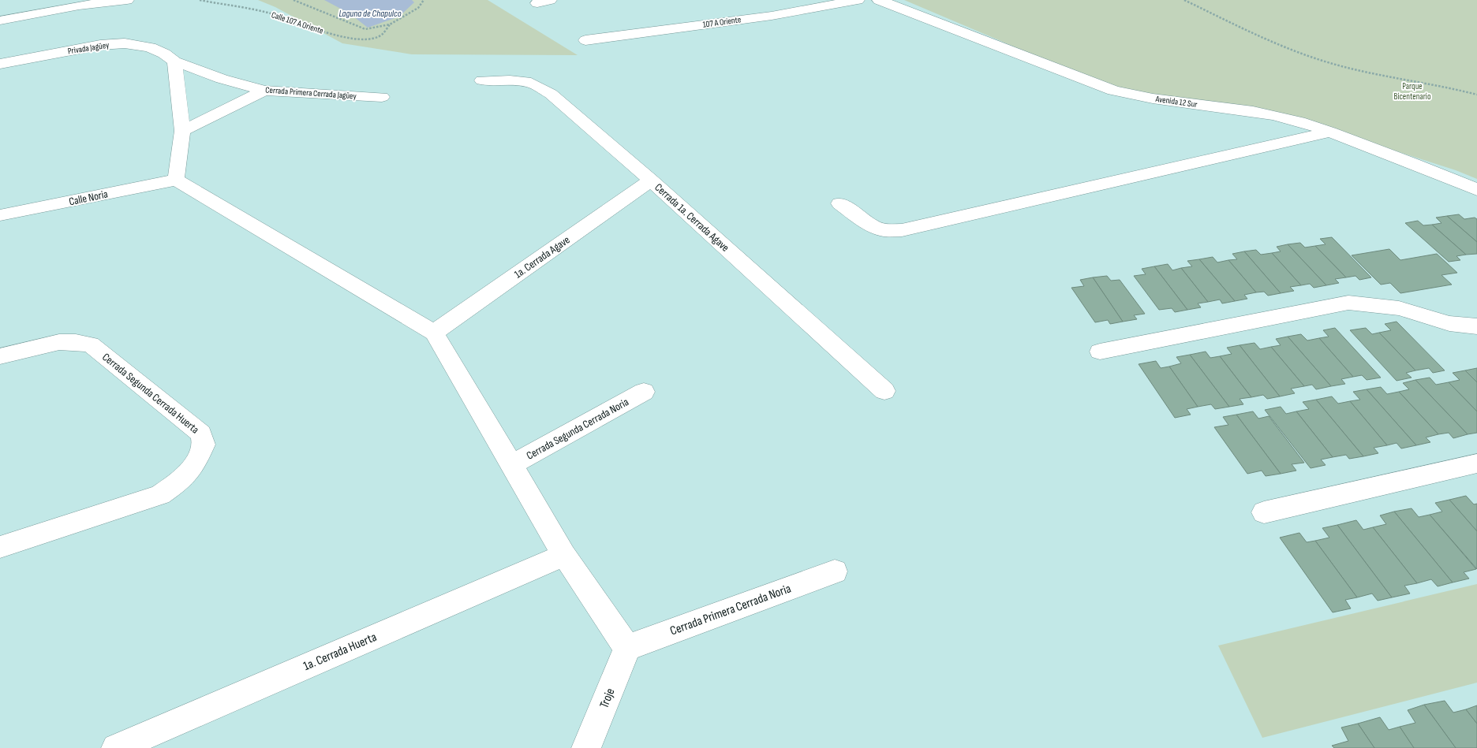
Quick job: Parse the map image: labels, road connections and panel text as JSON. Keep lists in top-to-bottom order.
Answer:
{
  "streets": {
    "street": [
      "107 A Oriente",
      "Privada Jagüey",
      "Cerrada Primera Cerrada Jagüey",
      "Avenida 12 Sur",
      "Calle Noria",
      "Cerrada 1a. Cerrada Agave",
      "1a. Cerrada Agave",
      "Cerrada Segunda Cerrada Huerta",
      "Cerrada Segunda Cerrada Noria",
      "Cerrada Primera Cerrada Noria",
      "1a. Cerrada Huerta",
      "Troje"
    ],
    "path": ["Calle 107 A Oriente"]
  },
  "crossings": [
    ["Privada Jagüey", "Cerrada Primera Cerrada Jagüey"],
    ["Cerrada 1a. Cerrada Agave", "1a. Cerrada Agave"],
    ["Cerrada Primera Cerrada Noria", "Troje"]
  ],
  "water": ["Laguna de Chapulco"],
  "parks": ["Parque Bicentenario"]
}
